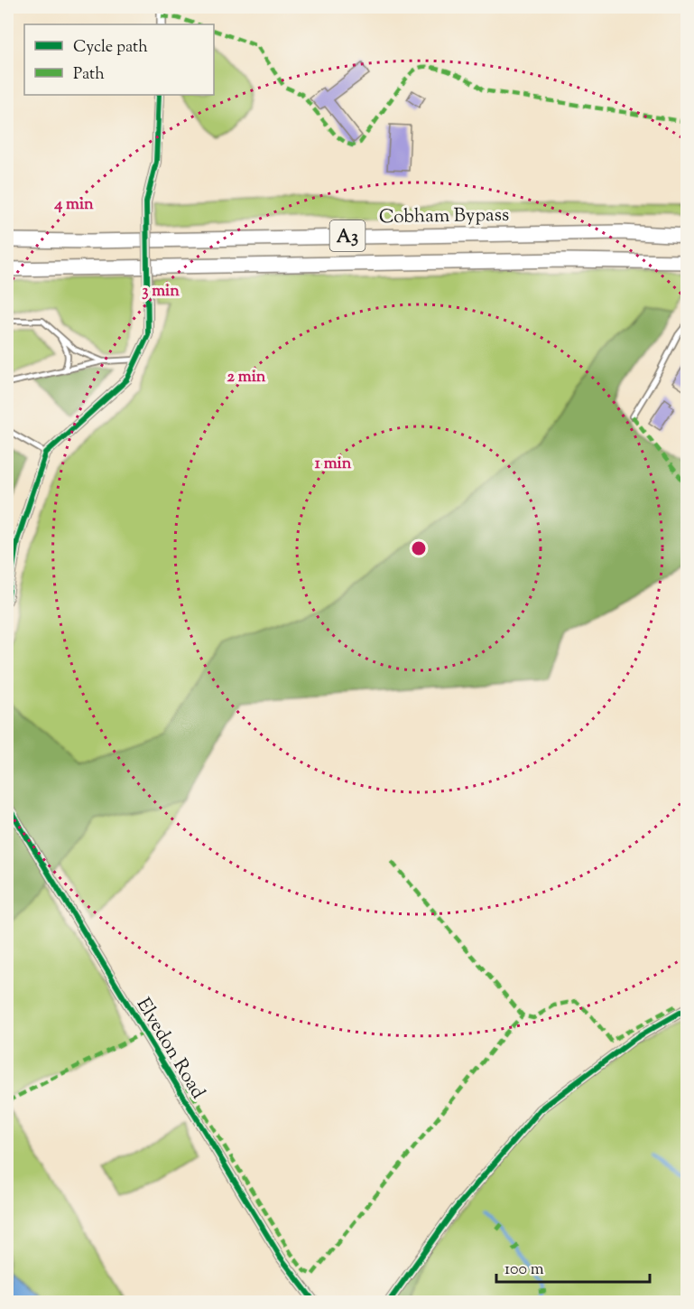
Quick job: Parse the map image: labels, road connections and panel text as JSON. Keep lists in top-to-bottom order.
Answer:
{
  "streets": {
    "highway": ["Cobham Bypass", "A3"],
    "street": ["Elvedon Road"]
  },
  "legend": ["Cycle path", "Path"],
  "scale_bar": "100 m",
  "rings": [
    "4 min",
    "3 min",
    "2 min",
    "1 min"
  ]
}
